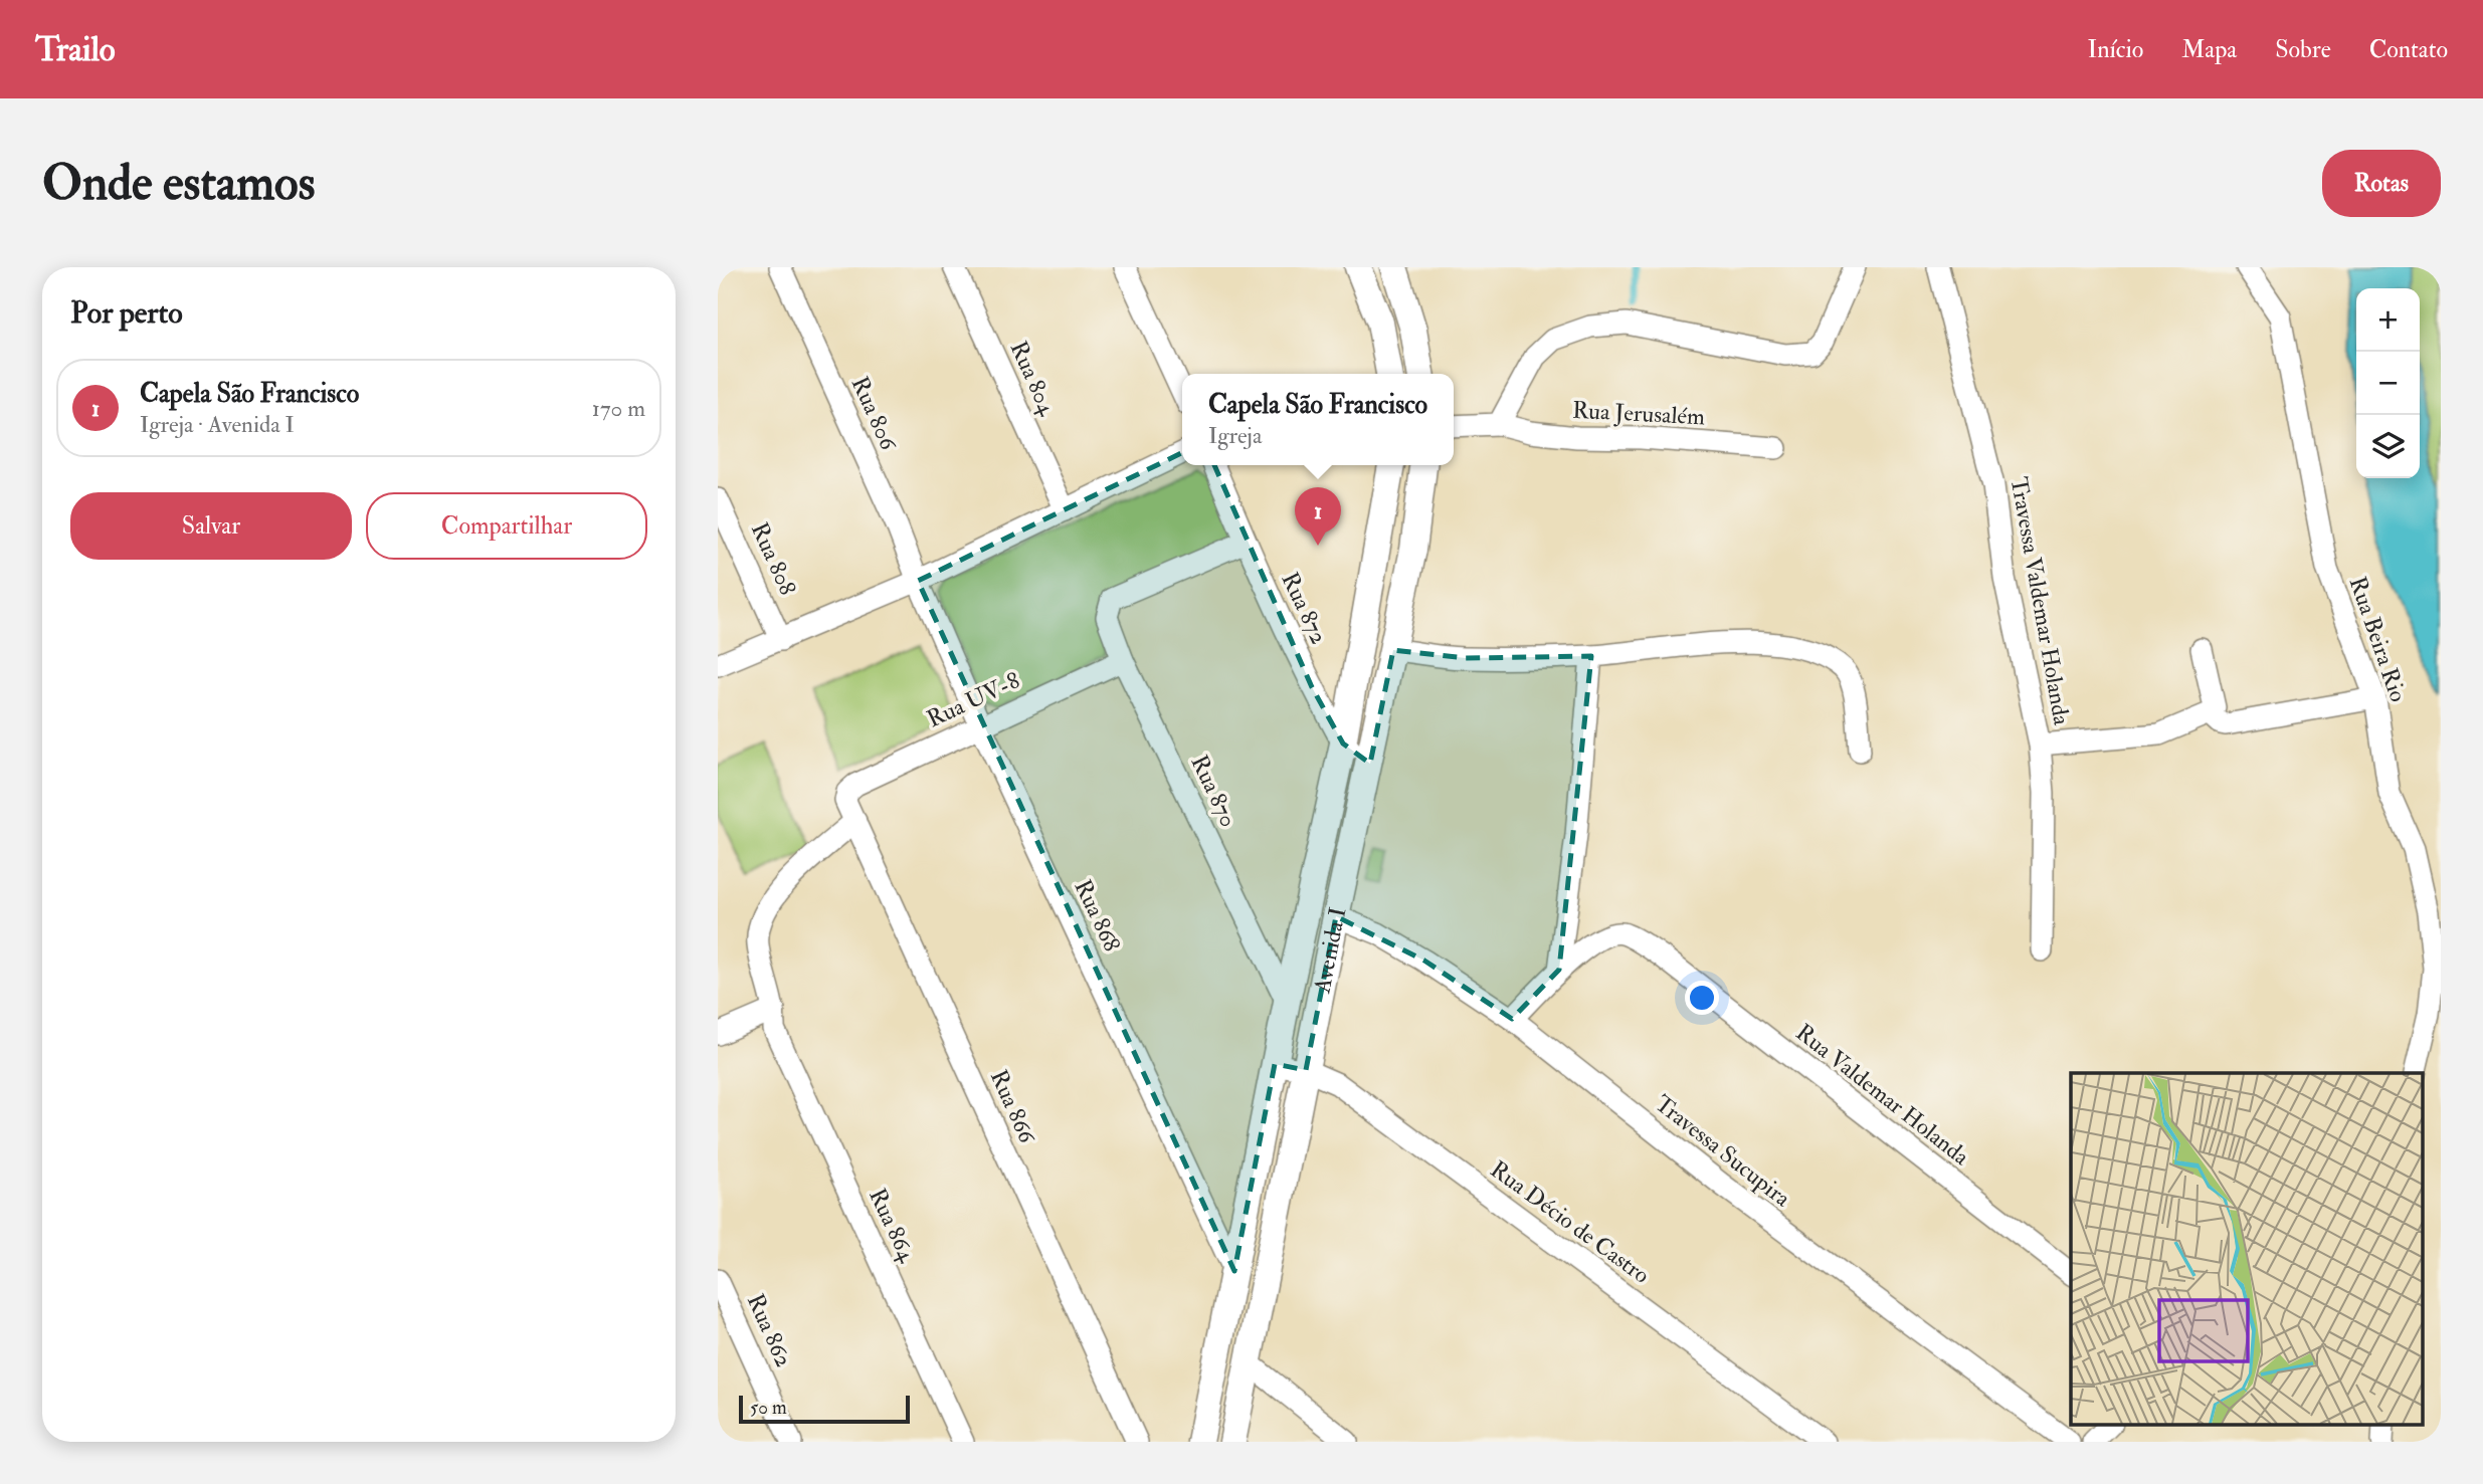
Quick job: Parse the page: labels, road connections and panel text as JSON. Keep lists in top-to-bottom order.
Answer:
{
  "streets": {
    "street": [
      "Rua 804",
      "Rua 806",
      "Rua Jerusalém",
      "Rua 808",
      "Travessa Valdemar Holanda",
      "Rua 872",
      "Rua Beira Rio",
      "Rua UV-8",
      "Rua 870",
      "Rua 868",
      "Avenida I",
      "Rua Valdemar Holanda",
      "Rua 866",
      "Travessa Sucupira",
      "Rua Décio de Castro",
      "Rua 864",
      "Rua 862"
    ]
  },
  "crossings": [
    ["Rua 806", "Rua 868"],
    ["Rua 872", "Rua 870"],
    ["Rua 872", "Avenida I"],
    ["Rua UV-8", "Rua 870"],
    ["Rua UV-8", "Rua 868"],
    ["Rua UV-8", "Rua 866"],
    ["Rua 870", "Avenida I"],
    ["Rua 868", "Avenida I"],
    ["Avenida I", "Travessa Sucupira"],
    ["Avenida I", "Rua Décio de Castro"],
    ["Rua Valdemar Holanda", "Travessa Sucupira"],
    ["Rua 866", "Rua 864"]
  ],
  "scale_bar": "50 m",
  "page": {
    "header": "Trailo",
    "nav": [
      "Início",
      "Mapa",
      "Sobre",
      "Contato"
    ],
    "buttons": [
      "Rotas",
      ["Salvar", "Compartilhar"]
    ],
    "title": "Onde estamos",
    "heading": "Por perto",
    "map_buttons": ["+", "−"],
    "list": [
      {
        "mark": "1",
        "name": "Capela São Francisco",
        "note": "Igreja · Avenida I",
        "value": "170 m"
      }
    ],
    "popup": ["Capela São Francisco", "Igreja"],
    "pins": "1",
    "scale": "50 m"
  }
}
